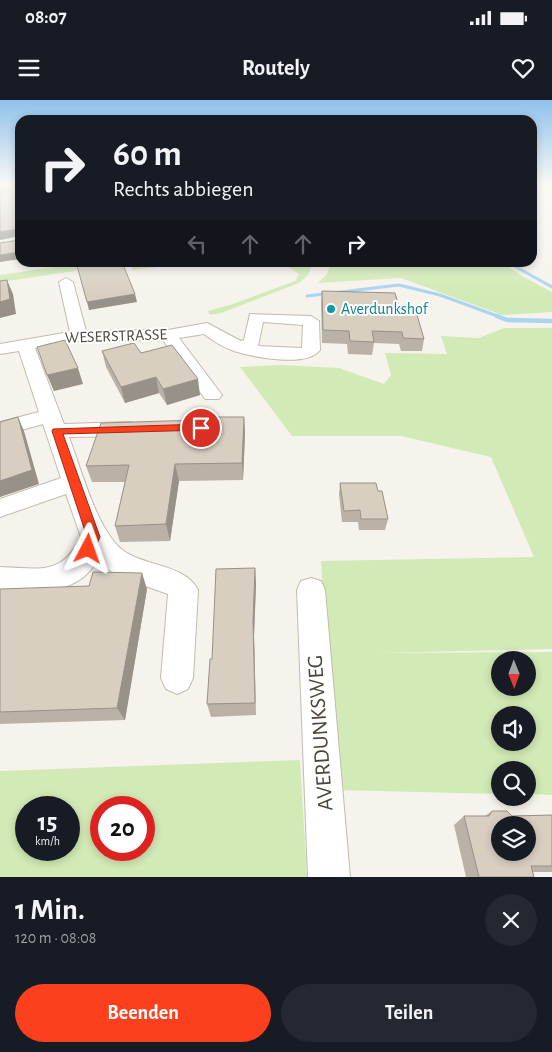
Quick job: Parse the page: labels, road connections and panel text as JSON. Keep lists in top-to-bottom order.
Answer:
{
  "streets": {
    "street": ["WESERSTRASSE", "AVERDUNKSWEG"]
  },
  "places": ["Averdunkshof"],
  "north": "bottom",
  "page": {
    "status": "08:07",
    "header": "Routely",
    "turn": ["60 m", "Rechts abbiegen"],
    "speed": "15 km/h",
    "limit": "20",
    "heading": ["1 Min.", "120 m · 08:08"],
    "buttons": ["Beenden", "Teilen"]
  }
}
